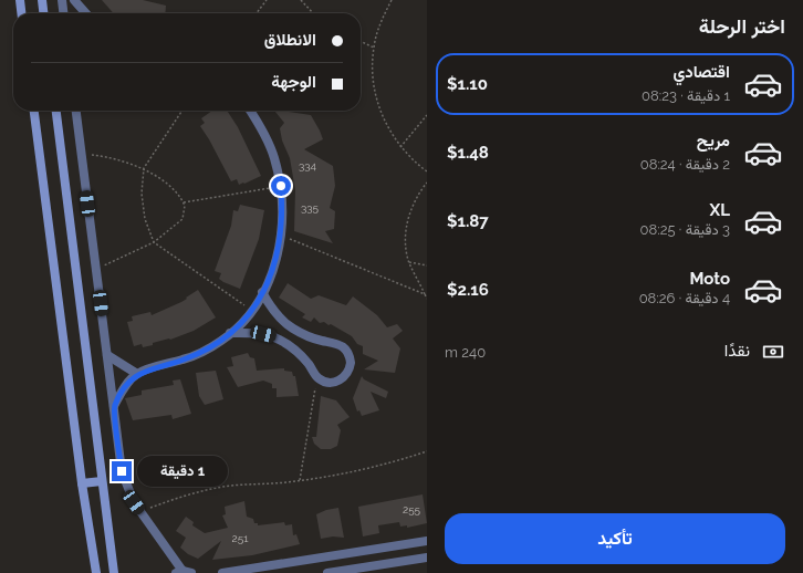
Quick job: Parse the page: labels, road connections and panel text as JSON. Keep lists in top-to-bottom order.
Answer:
{
  "house_numbers": [
    "334",
    "335",
    "255",
    "251"
  ],
  "page": {
    "heading": "اختر الرحلة",
    "banner": ["الانطلاق", "الوجهة"],
    "list": [
      {
        "name": "اقتصادي",
        "note": "1 دقيقة · 08:23",
        "value": "$1.10"
      },
      {
        "name": "مريح",
        "note": "2 دقيقة · 08:24",
        "value": "$1.48"
      },
      {
        "name": "XL",
        "note": "3 دقيقة · 08:25",
        "value": "$1.87"
      },
      {
        "name": "Moto",
        "note": "4 دقيقة · 08:26",
        "value": "$2.16"
      }
    ],
    "pay": ["نقدًا", "240 m"],
    "bubble": "1 دقيقة",
    "buttons": "تأكيد"
  }
}
